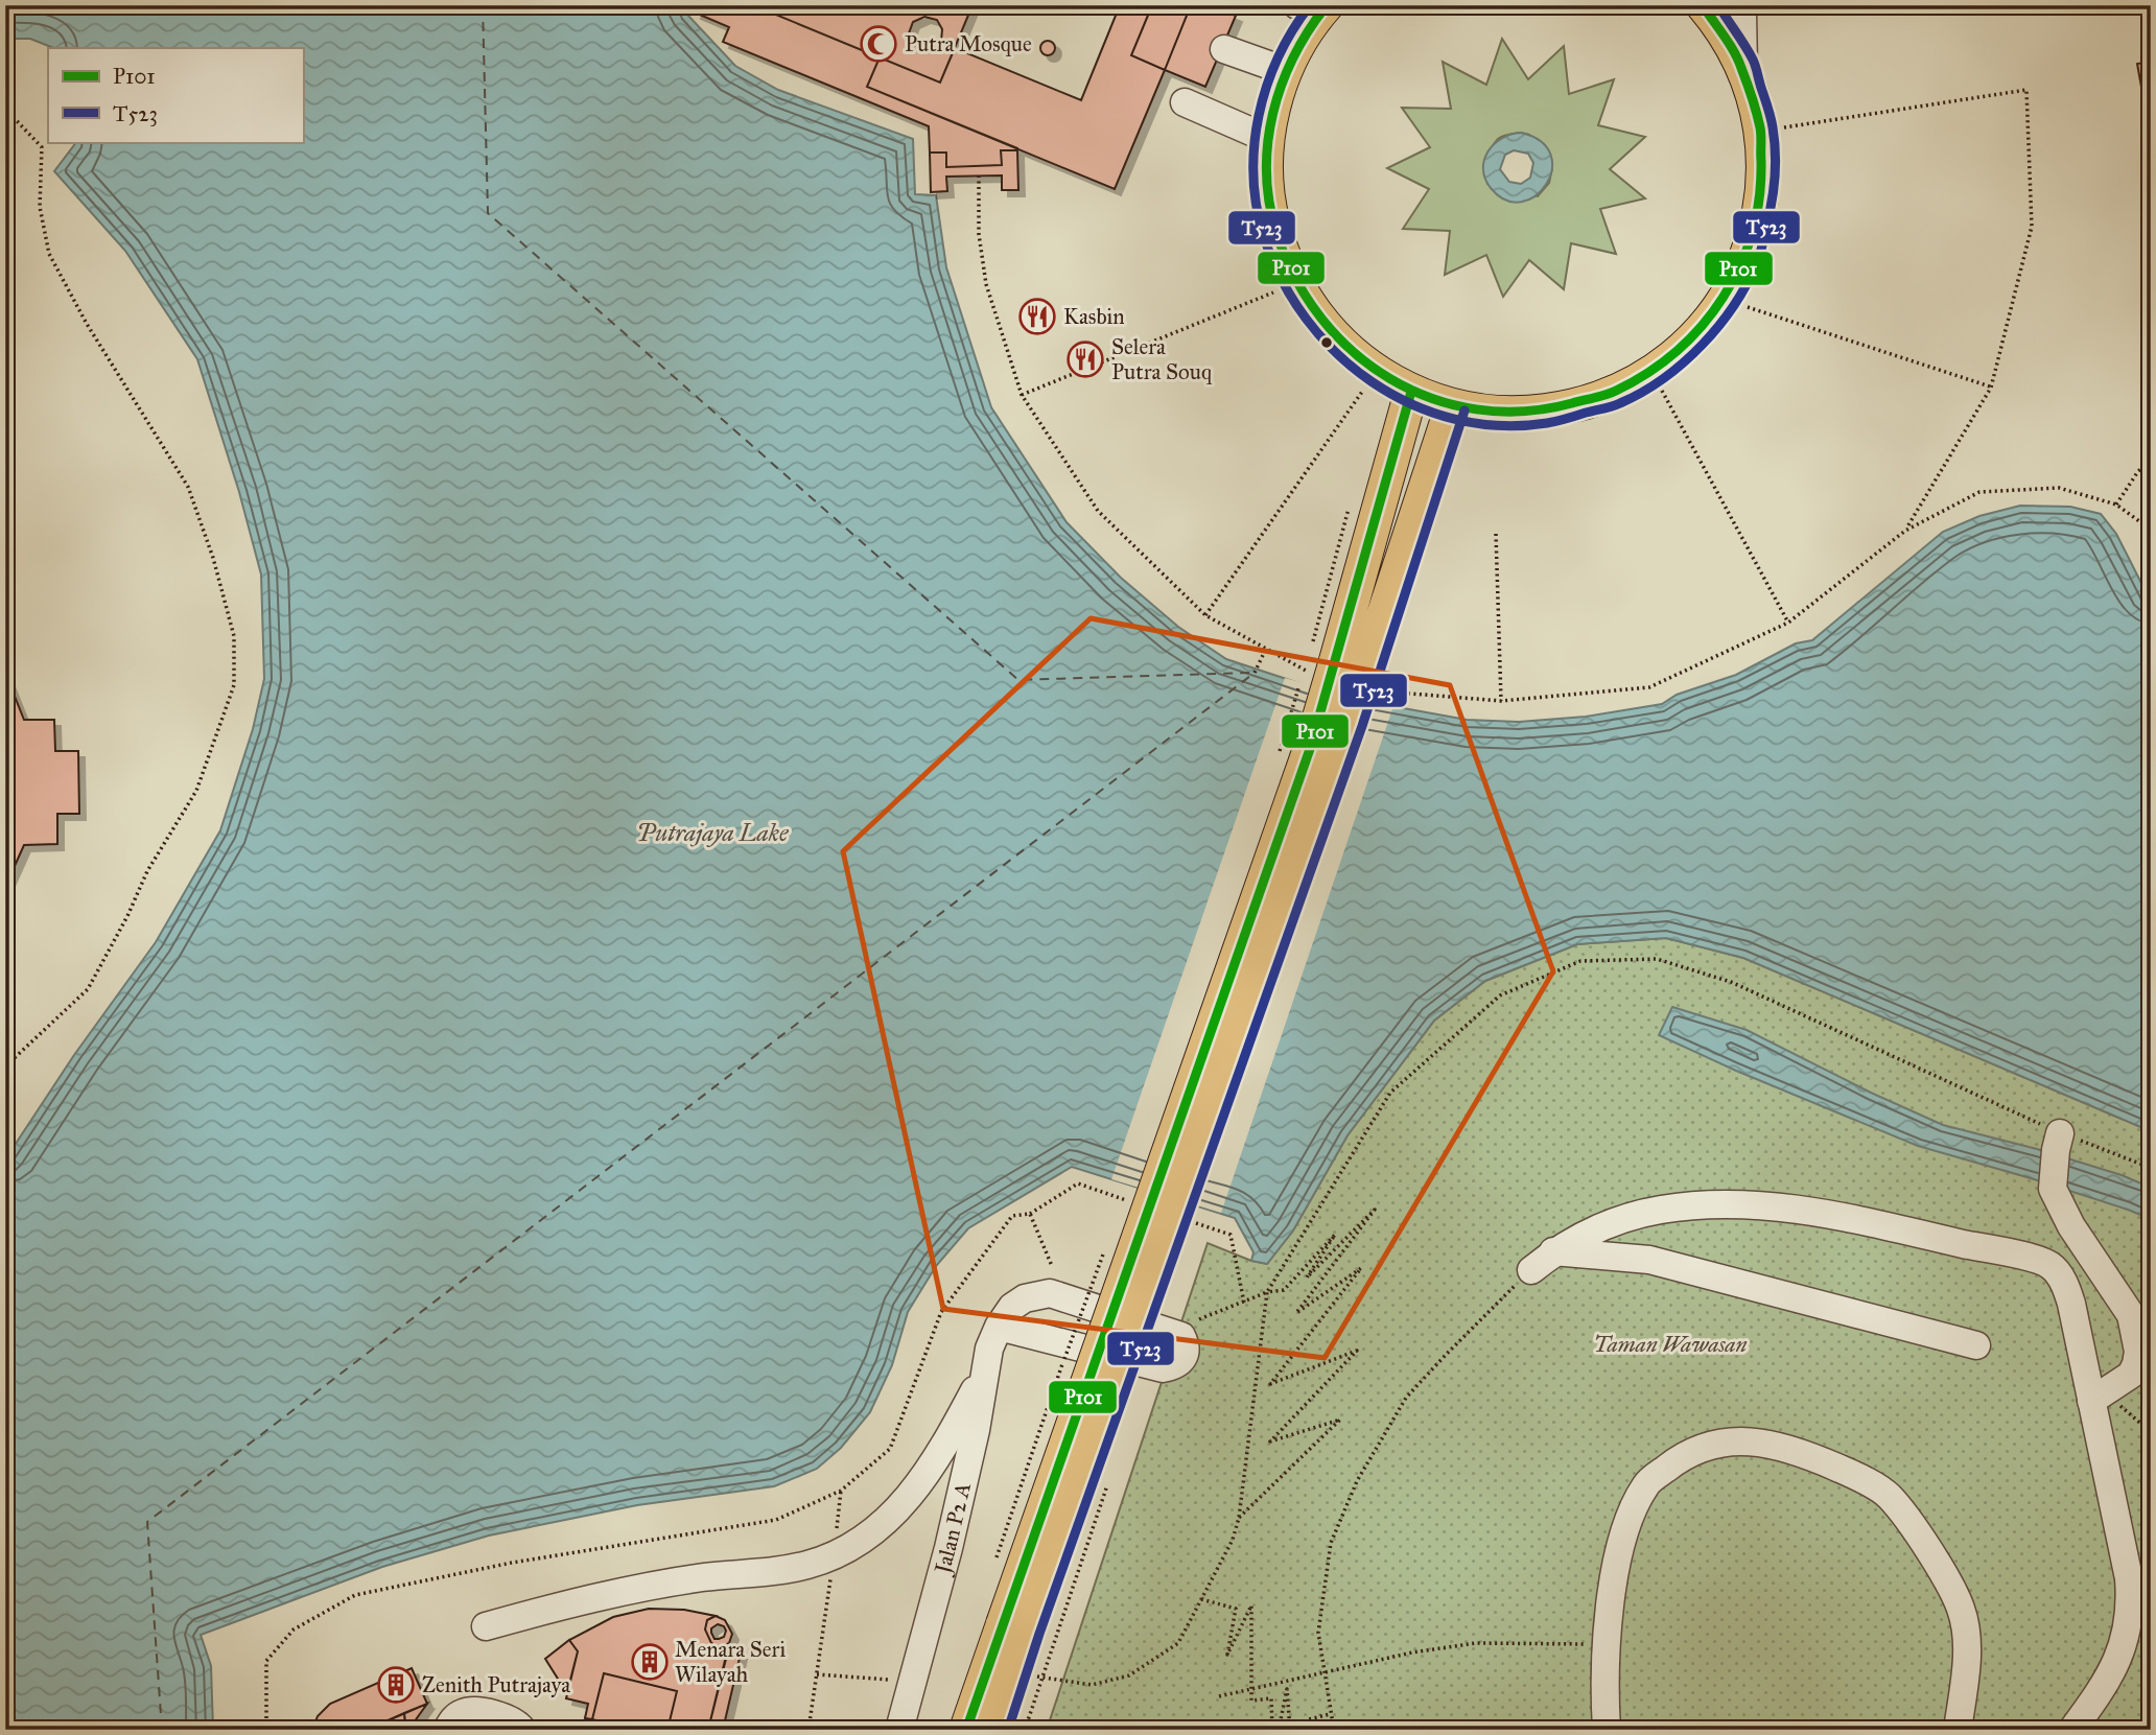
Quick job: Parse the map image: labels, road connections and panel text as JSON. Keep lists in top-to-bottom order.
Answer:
{
  "streets": {
    "street": ["Jalan P2 A"]
  },
  "water": ["Putrajaya Lake"],
  "parks": ["Taman Wawasan"],
  "places": {
    "mosque": ["Putra Mosque"],
    "restaurant": ["Kasbin", "Selera Putra Souq"],
    "building": ["Menara Seri Wilayah", "Zenith Putrajaya"]
  },
  "lines": ["transit line P101", "transit line T523"],
  "legend": ["P101", "T523"]
}
